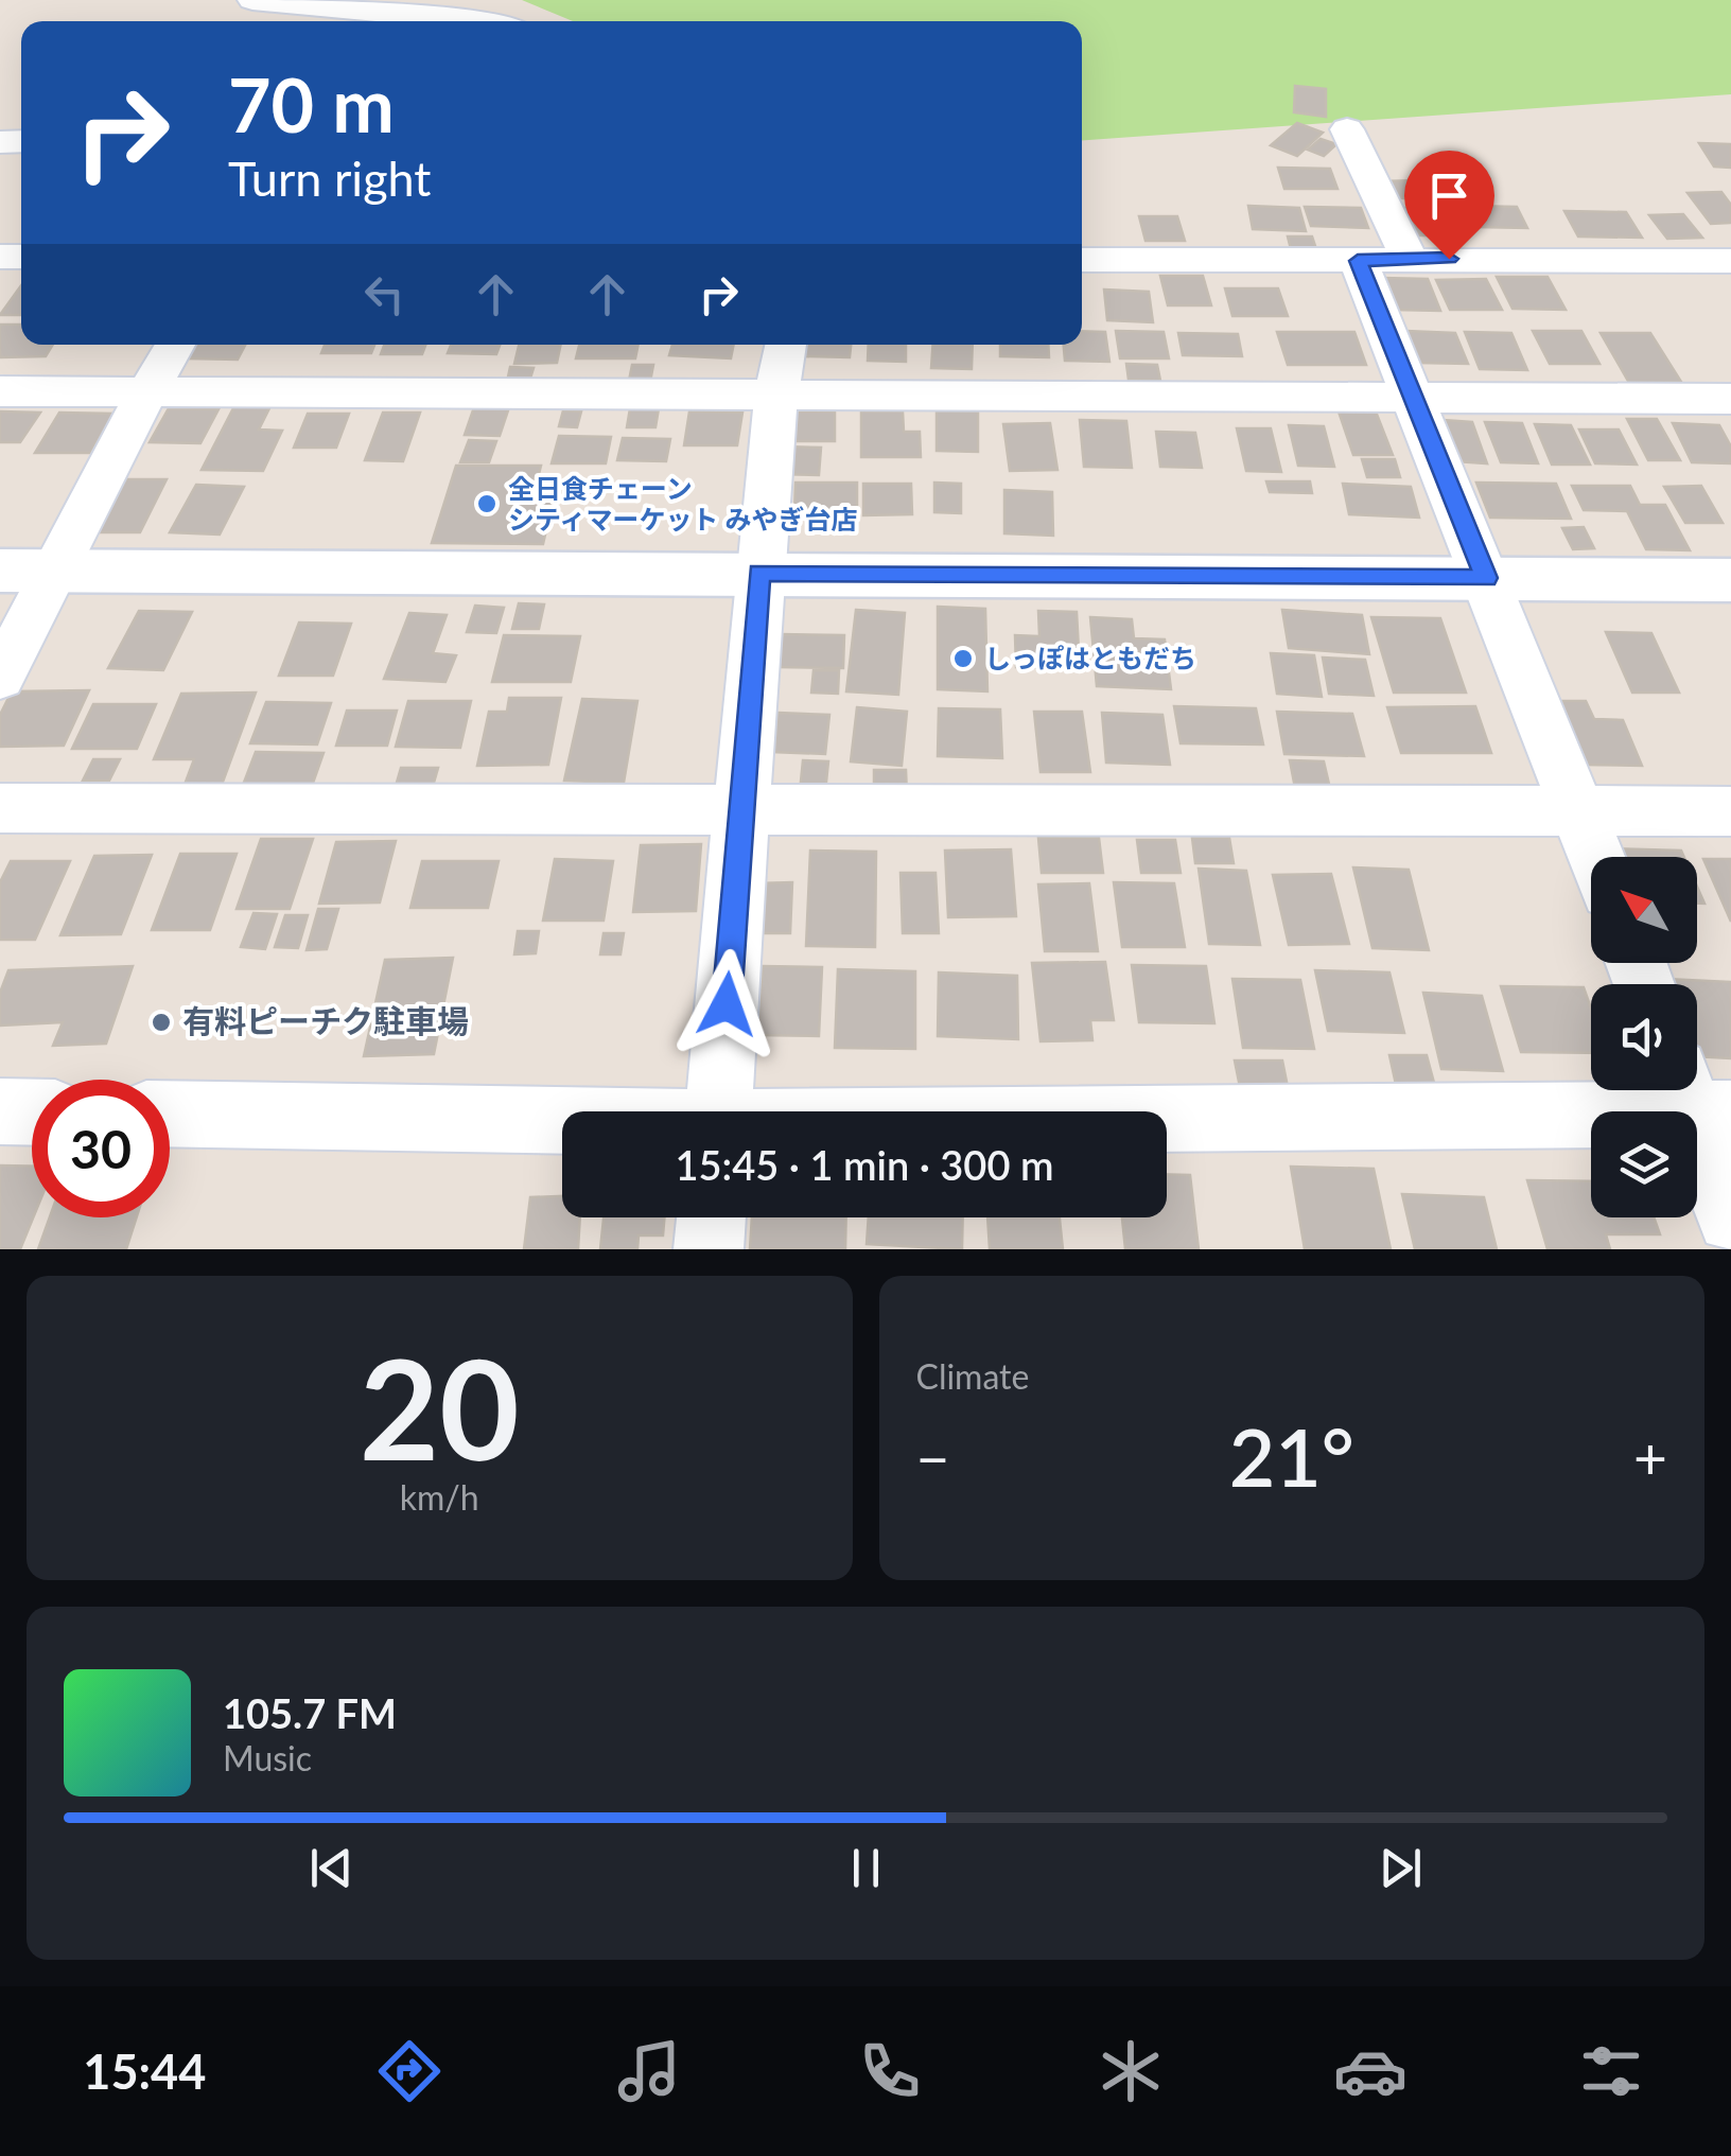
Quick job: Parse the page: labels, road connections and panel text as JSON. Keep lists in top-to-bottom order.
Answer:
{
  "places": ["全日食チェーン シティマーケット みやぎ台店", "しっぽはともだち", "有料ピーチク駐車場"],
  "north": "top left",
  "page": {
    "turn": ["70 m", "Turn right"],
    "limit": "30",
    "trip": "15:45 · 1 min · 300 m",
    "tile": [
      ["20", "km/h"],
      "Climate"
    ],
    "heat": ["−", "21°", "+"],
    "song": ["105.7 FM", "Music"],
    "tabs": "15:44"
  }
}
